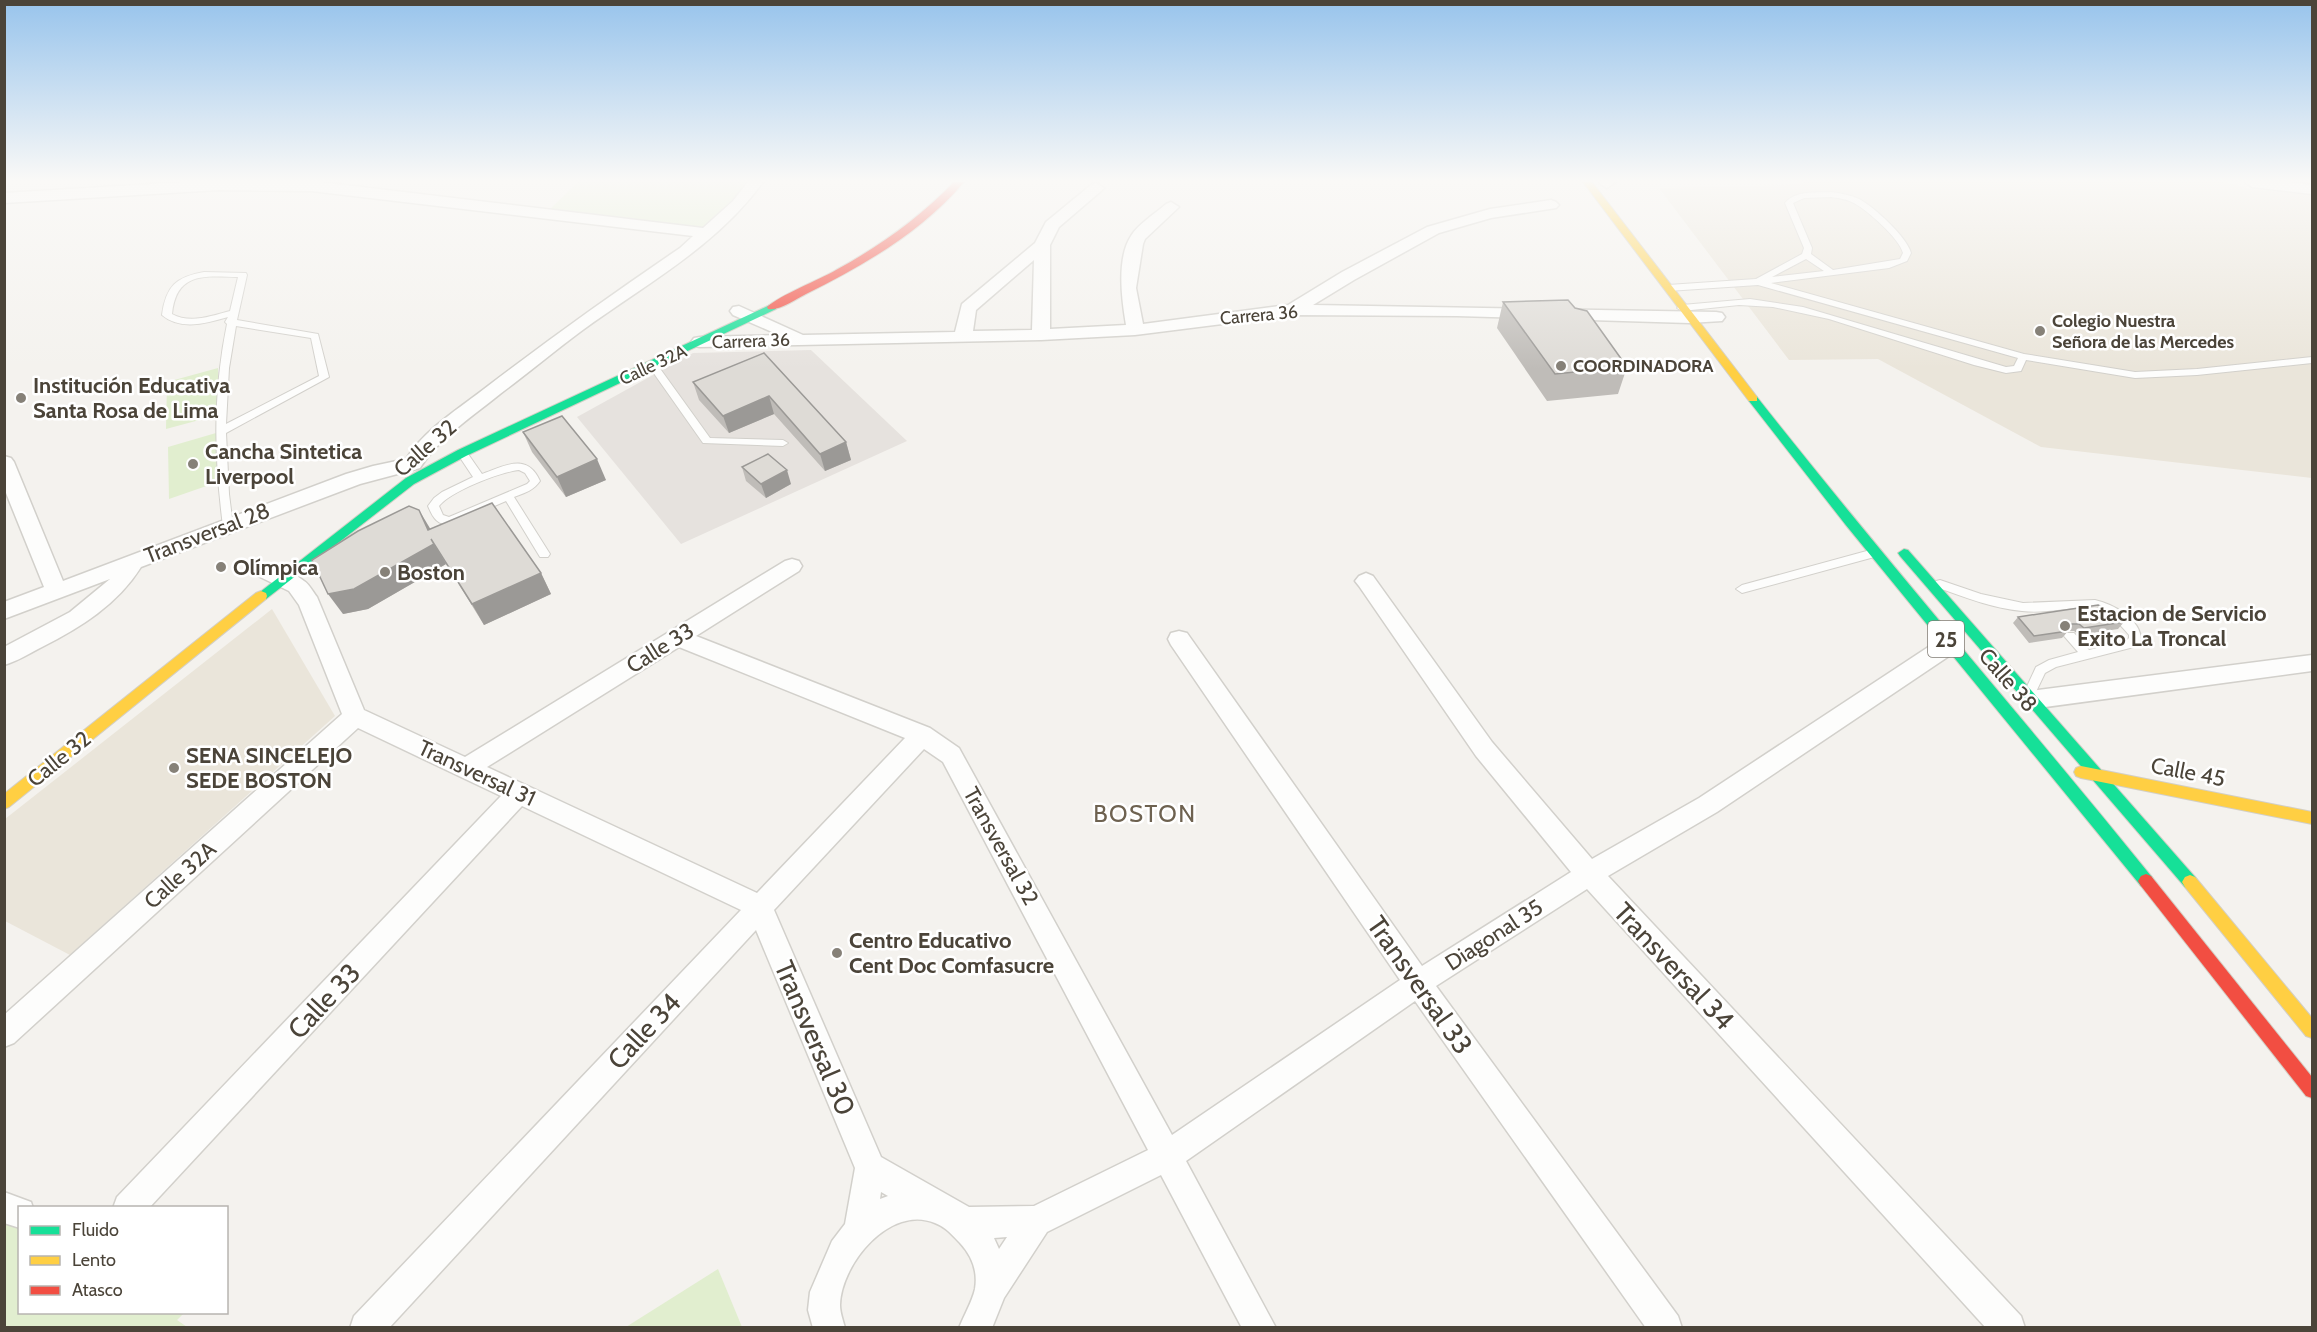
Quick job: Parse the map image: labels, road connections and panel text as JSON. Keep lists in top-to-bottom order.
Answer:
{
  "streets": {
    "main road": [
      "Calle 32A",
      "Calle 32",
      "25",
      "Calle 38",
      "Calle 45"
    ],
    "street": [
      "Carrera 36",
      "Transversal 28",
      "Calle 33",
      "Transversal 31",
      "Transversal 32",
      "Diagonal 35",
      "Transversal 34",
      "Transversal 33",
      "Calle 34",
      "Transversal 30"
    ]
  },
  "crossings": [
    ["Carrera 36", "Calle 32A"],
    ["Carrera 36", "Calle 38"],
    ["Calle 32A", "Calle 32"],
    ["Calle 32A", "Transversal 28"],
    ["Calle 32A", "Transversal 31"],
    ["Calle 32", "Transversal 28"],
    ["Calle 33", "Transversal 31"],
    ["Calle 33", "Transversal 32"],
    ["Calle 38", "Calle 45"],
    ["Calle 38", "Diagonal 35"],
    ["Transversal 31", "Calle 34"],
    ["Transversal 31", "Transversal 30"],
    ["Transversal 32", "Diagonal 35"],
    ["Transversal 32", "Calle 34"],
    ["Diagonal 35", "Transversal 34"],
    ["Diagonal 35", "Transversal 33"],
    ["Calle 34", "Transversal 30"]
  ],
  "districts": ["BOSTON"],
  "places": [
    "Colegio Nuestra Señora de las Mercedes",
    "COORDINADORA",
    "Institución Educativa Santa Rosa de Lima",
    "Cancha Sintetica Liverpool",
    "Olímpica",
    "Boston",
    "Estacion de Servicio Exito La Troncal",
    "SENA SINCELEJO SEDE BOSTON",
    "Centro Educativo Cent Doc Comfasucre"
  ],
  "legend": ["Fluido", "Lento", "Atasco"]
}
